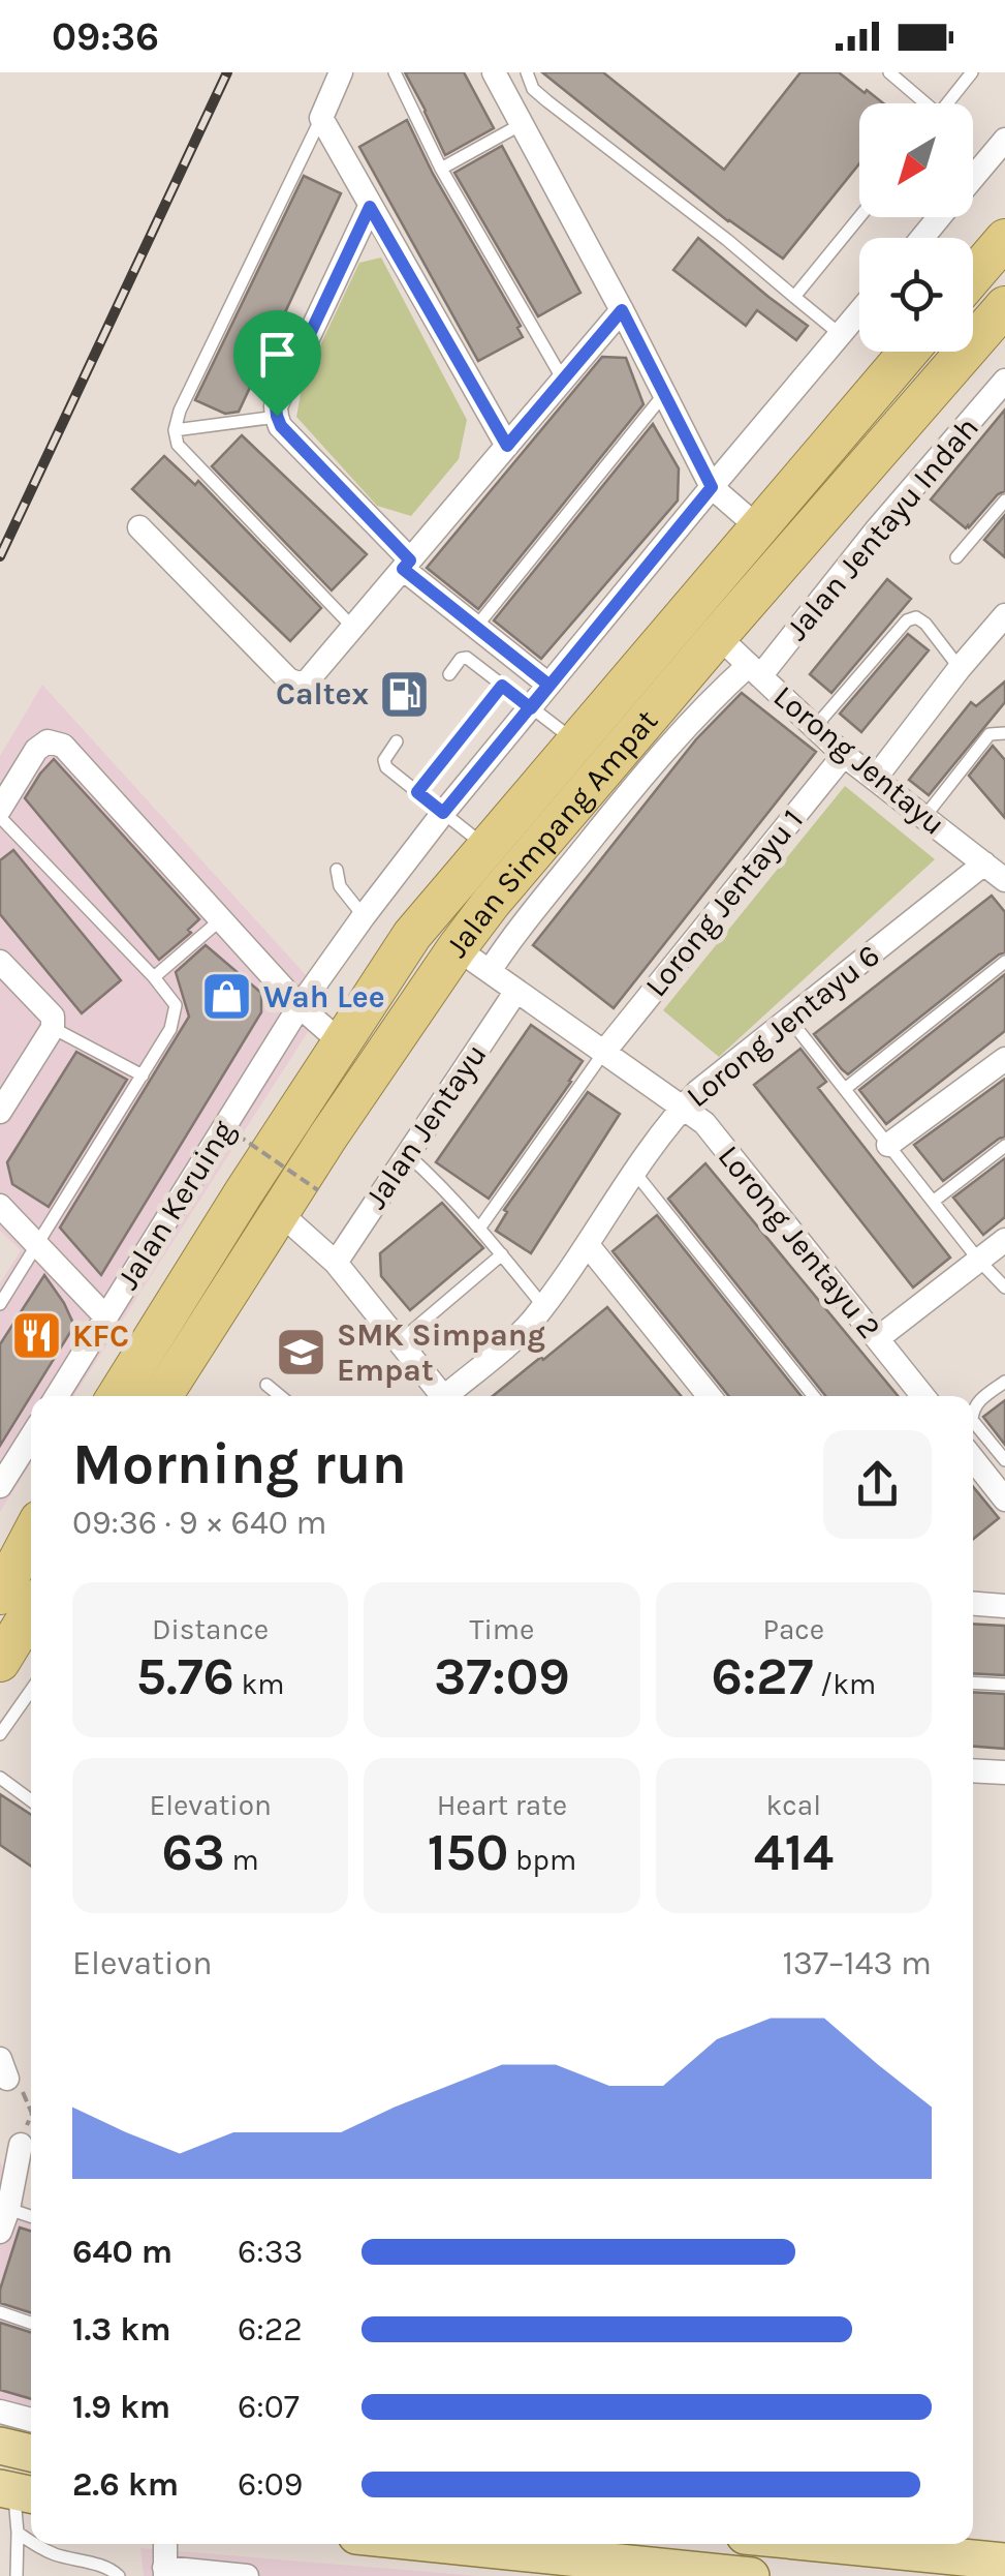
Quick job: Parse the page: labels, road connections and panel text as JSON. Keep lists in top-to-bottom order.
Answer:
{
  "streets": {
    "highway": ["Jalan Simpang Ampat"],
    "street": [
      "Jalan Jentayu Indah",
      "Lorong Jentayu",
      "Lorong Jentayu 1",
      "Lorong Jentayu 6",
      "Jalan Jentayu",
      "Jalan Keruing",
      "Lorong Jentayu 2"
    ]
  },
  "crossings": [
    ["Jalan Jentayu Indah", "Lorong Jentayu"],
    ["Jalan Jentayu Indah", "Lorong Jentayu 2"],
    ["Lorong Jentayu", "Jalan Simpang Ampat"],
    ["Lorong Jentayu", "Lorong Jentayu 1"],
    ["Lorong Jentayu", "Lorong Jentayu 6"],
    ["Jalan Simpang Ampat", "Lorong Jentayu 2"],
    ["Lorong Jentayu 1", "Lorong Jentayu 2"],
    ["Lorong Jentayu 6", "Lorong Jentayu 2"],
    ["Jalan Jentayu", "Lorong Jentayu 2"]
  ],
  "places": {
    "fuel station": ["Caltex"],
    "shop": ["Wah Lee"],
    "restaurant": ["KFC"],
    "school or university": ["SMK Simpang Empat"]
  },
  "north": "bottom left",
  "page": {
    "status": "09:36",
    "heading": ["Morning run", "09:36 · 9 × 640 m"],
    "stats": [
      ["Distance", "5.76 km"],
      ["Time", "37:09"],
      ["Pace", "6:27 /km"],
      ["Elevation", "63 m"],
      ["Heart rate", "150 bpm"],
      ["kcal", "414"]
    ],
    "chart": ["Elevation", "137–143 m"],
    "list": [
      {
        "name": "640 m",
        "note": "6:33"
      },
      {
        "name": "1.3 km",
        "note": "6:22"
      },
      {
        "name": "1.9 km",
        "note": "6:07"
      },
      {
        "name": "2.6 km",
        "note": "6:09"
      }
    ]
  }
}
